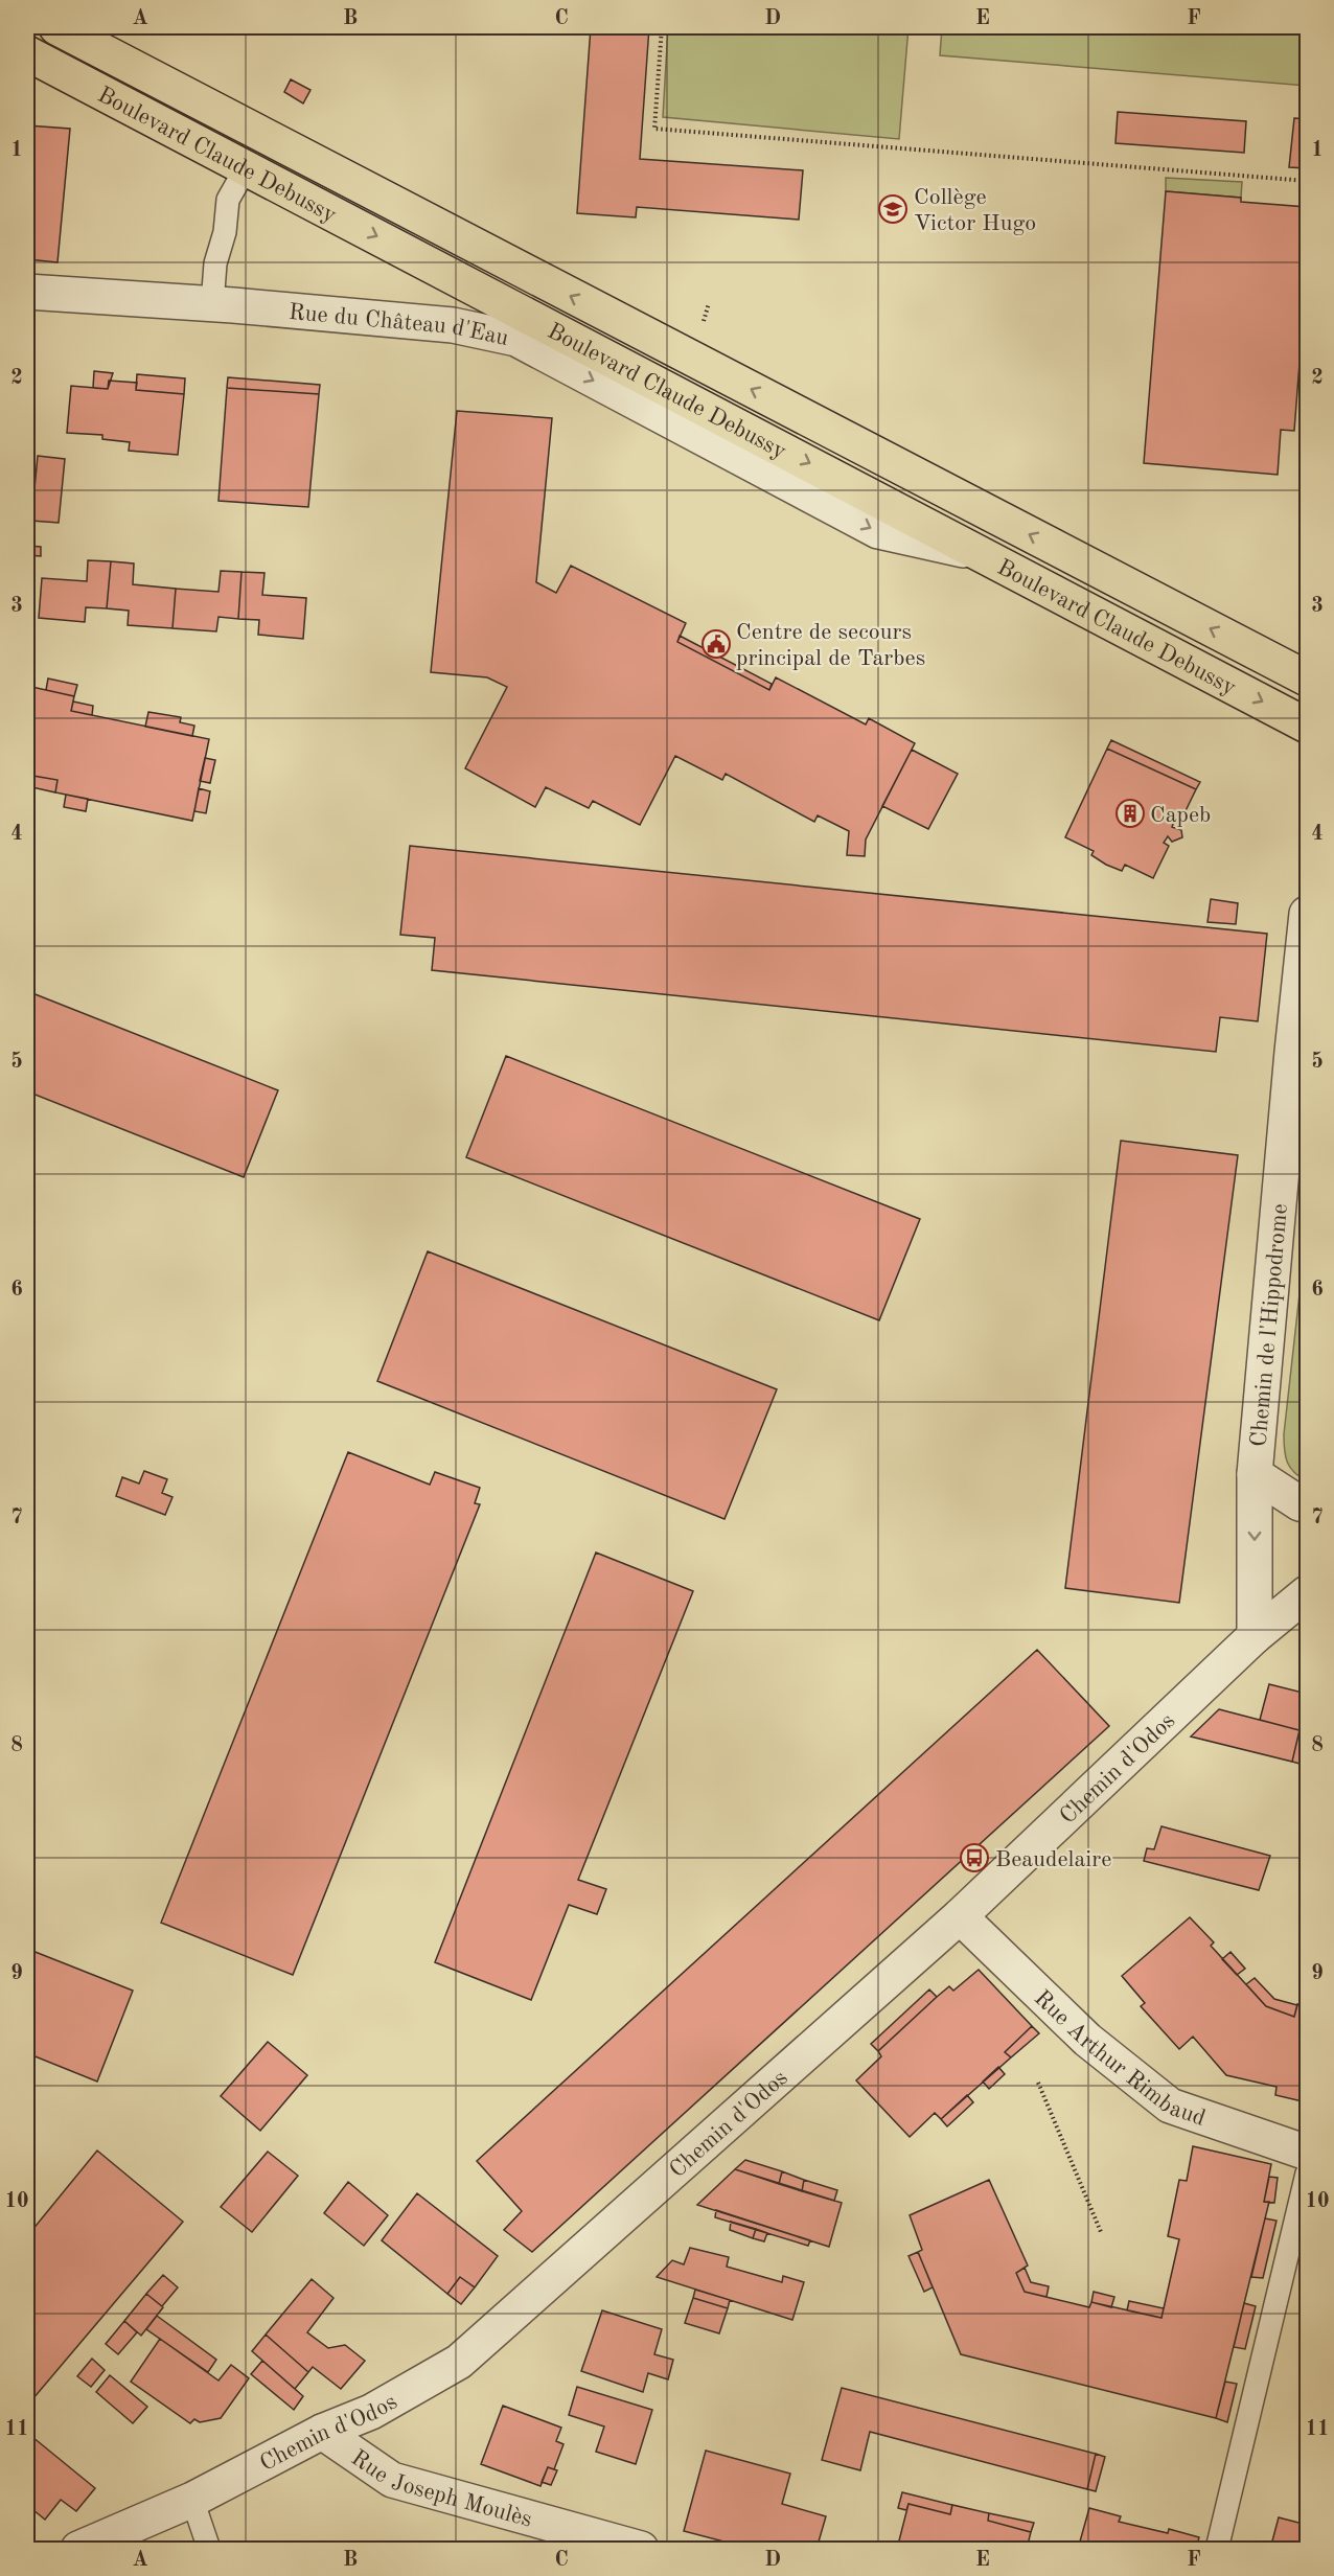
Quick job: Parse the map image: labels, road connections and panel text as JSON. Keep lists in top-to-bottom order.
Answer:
{
  "streets": {
    "main road": ["Boulevard Claude Debussy"],
    "street": [
      "Rue du Château d'Eau",
      "Chemin de l'Hippodrome",
      "Chemin d'Odos",
      "Rue Arthur Rimbaud",
      "Rue Joseph Moulès"
    ]
  },
  "crossings": [
    ["Boulevard Claude Debussy", "Rue du Château d'Eau"],
    ["Chemin de l'Hippodrome", "Chemin d'Odos"],
    ["Chemin d'Odos", "Rue Arthur Rimbaud"],
    ["Chemin d'Odos", "Rue Joseph Moulès"]
  ],
  "one_way": ["Rue du Château d'Eau"],
  "places": {
    "school or university": ["Collège Victor Hugo"],
    "public building": ["Centre de secours principal de Tarbes"],
    "building": ["Capeb"],
    "bus stop": ["Beaudelaire"]
  },
  "grid": {
    "columns": [
      "A",
      "B",
      "C",
      "D",
      "E",
      "F"
    ],
    "rows": [
      "1",
      "2",
      "3",
      "4",
      "5",
      "6",
      "7",
      "8",
      "9",
      "10",
      "11"
    ]
  }
}
